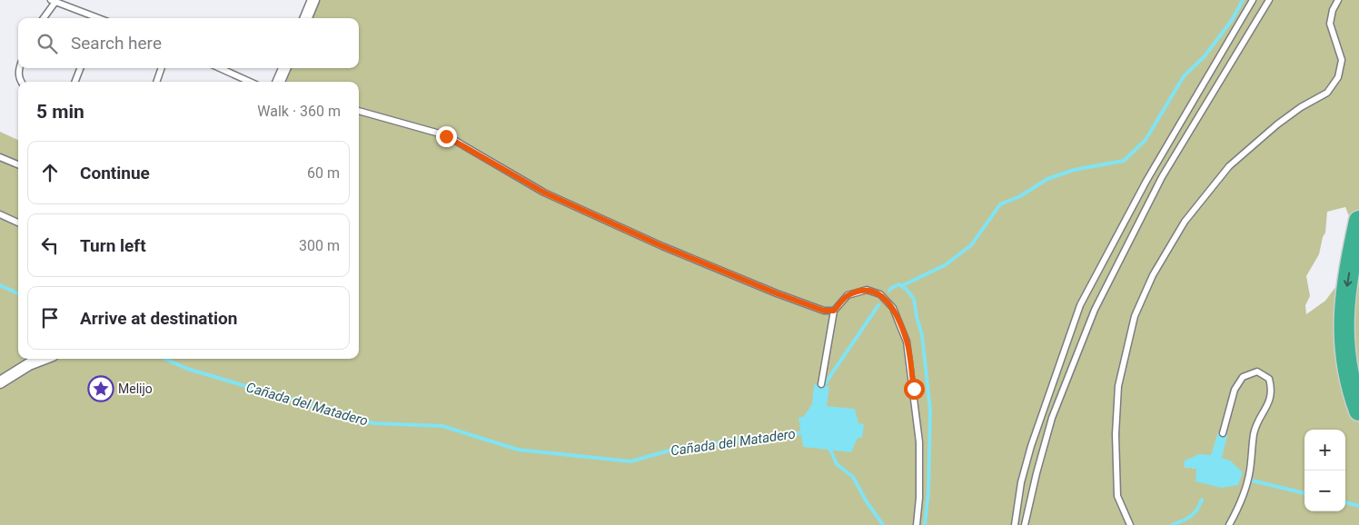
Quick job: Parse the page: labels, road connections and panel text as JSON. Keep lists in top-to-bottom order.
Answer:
{
  "water": ["Cañada del Matadero"],
  "places": {
    "place": ["Melijo"]
  },
  "page": {
    "search": "Search here",
    "heading": ["5 min", "Walk · 360 m"],
    "list": [
      ["Continue", "60 m"],
      ["Turn left", "300 m"],
      "Arrive at destination"
    ],
    "map_buttons": ["+", "−"]
  }
}
